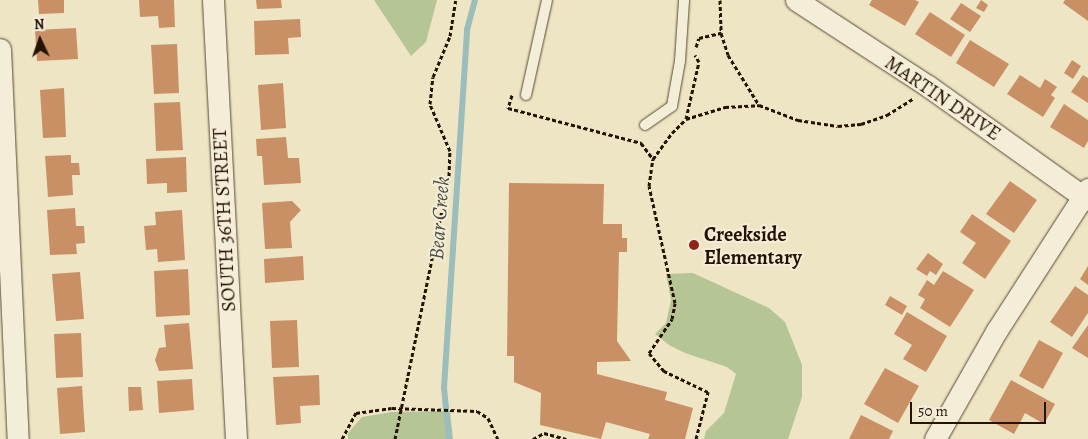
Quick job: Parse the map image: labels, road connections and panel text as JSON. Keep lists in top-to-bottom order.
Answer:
{
  "streets": {
    "street": ["MARTIN DRIVE", "SOUTH 36TH STREET"]
  },
  "water": ["Bear Creek"],
  "places": ["Creekside Elementary"],
  "scale_bar": "50 m",
  "north": "top"
}
